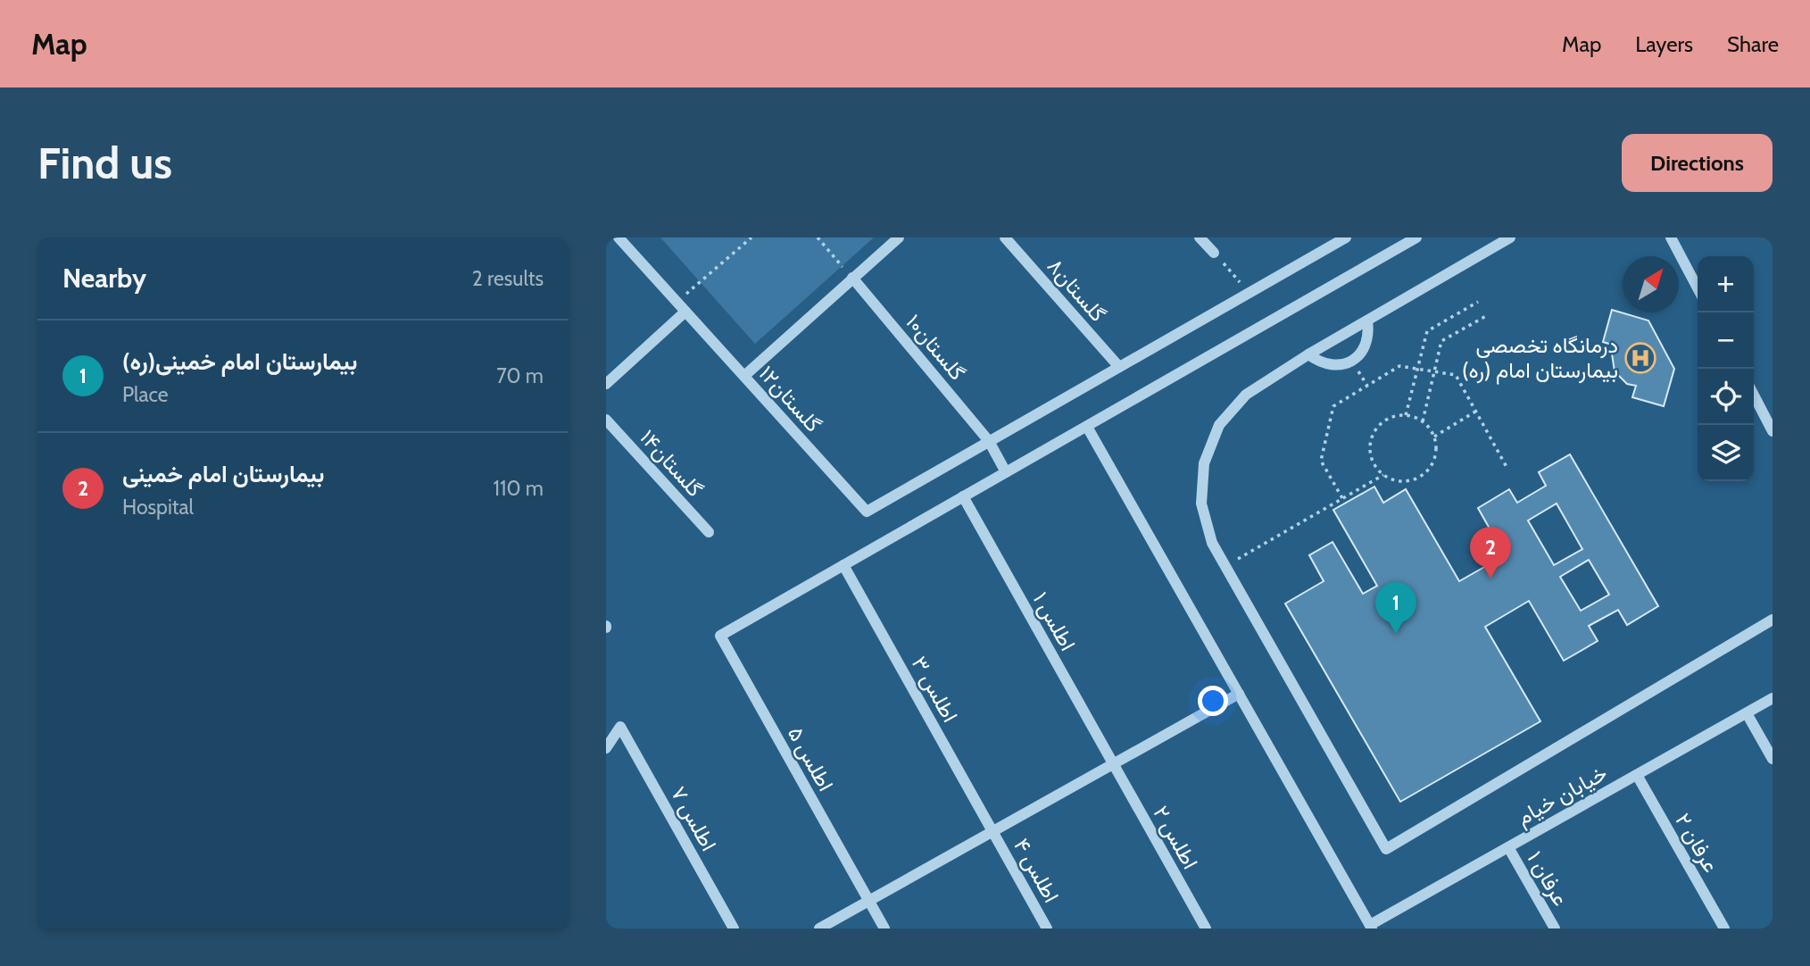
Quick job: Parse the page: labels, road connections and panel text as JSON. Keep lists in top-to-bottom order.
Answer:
{
  "streets": {
    "street": [
      "گلستان۸",
      "گلستان۱۰",
      "گلستان۱۲",
      "گلستان۱۴",
      "اطلس ۱",
      "اطلس ۳",
      "اطلس ۵",
      "خیابان خیام",
      "اطلس ۷",
      "اطلس ۲",
      "عرفان ۲",
      "اطلس ۴",
      "عرفان ۱"
    ]
  },
  "crossings": [
    ["گلستان۱۰", "گلستان۱۲"],
    ["اطلس ۱", "اطلس ۲"],
    ["اطلس ۳", "اطلس ۵"],
    ["اطلس ۳", "اطلس ۴"],
    ["خیابان خیام", "عرفان ۲"],
    ["خیابان خیام", "عرفان ۱"]
  ],
  "places": {
    "hospital": ["درمانگاه تخصصی بیمارستان امام (ره)"]
  },
  "north": "top right",
  "page": {
    "header": "Map",
    "nav": ["Map", "Layers", "Share"],
    "buttons": "Directions",
    "title": "Find us",
    "heading": ["Nearby", "2 results"],
    "map_buttons": ["+", "−"],
    "list": [
      {
        "mark": "1",
        "name": "بیمارستان امام خمینی(ره)",
        "note": "Place",
        "value": "70 m"
      },
      {
        "mark": "2",
        "name": "بیمارستان امام خمینی",
        "note": "Hospital",
        "value": "110 m"
      }
    ],
    "pins": ["2", "1"]
  }
}
